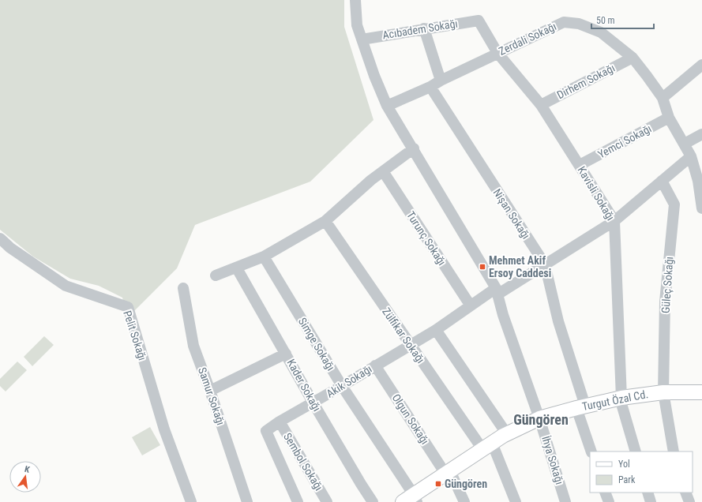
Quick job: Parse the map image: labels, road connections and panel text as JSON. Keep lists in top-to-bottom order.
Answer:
{
  "streets": {
    "main road": ["Turgut Özal Cd."],
    "street": [
      "Acıbadem Sokağı",
      "Zerdali Sokağı",
      "Dirhem Sokağı",
      "Yemci Sokağı",
      "Kavisli Sokağı",
      "Nişan Sokağı",
      "Turunç Sokağı",
      "Güleç Sokağı",
      "Pelit Sokağı",
      "Zülfikar Sokağı",
      "Simge Sokağı",
      "Akik Sokağı",
      "Kader Sokağı",
      "Samur Sokağı",
      "Olgun Sokağı",
      "İhya Sokağı",
      "Sembol Sokağı"
    ]
  },
  "crossings": [
    ["Acıbadem Sokağı", "Kavisli Sokağı"],
    ["Zerdali Sokağı", "Dirhem Sokağı"],
    ["Zerdali Sokağı", "Yemci Sokağı"],
    ["Zerdali Sokağı", "Kavisli Sokağı"],
    ["Zerdali Sokağı", "Nişan Sokağı"],
    ["Zerdali Sokağı", "Akik Sokağı"],
    ["Dirhem Sokağı", "Kavisli Sokağı"],
    ["Yemci Sokağı", "Kavisli Sokağı"],
    ["Kavisli Sokağı", "Akik Sokağı"],
    ["Kavisli Sokağı", "Turgut Özal Cd."],
    ["Nişan Sokağı", "Akik Sokağı"],
    ["Nişan Sokağı", "Turgut Özal Cd."],
    ["Turunç Sokağı", "Akik Sokağı"],
    ["Güleç Sokağı", "Akik Sokağı"],
    ["Güleç Sokağı", "Turgut Özal Cd."],
    ["Zülfikar Sokağı", "Akik Sokağı"],
    ["Zülfikar Sokağı", "Turgut Özal Cd."],
    ["Simge Sokağı", "Akik Sokağı"],
    ["Simge Sokağı", "Turgut Özal Cd."],
    ["Akik Sokağı", "Kader Sokağı"],
    ["Akik Sokağı", "Olgun Sokağı"],
    ["Akik Sokağı", "Sembol Sokağı"],
    ["Turgut Özal Cd.", "Olgun Sokağı"],
    ["Turgut Özal Cd.", "İhya Sokağı"]
  ],
  "districts": ["Güngören"],
  "places": {
    "transit": ["Mehmet Akif Ersoy Caddesi", "Güngören"]
  },
  "legend": ["Yol", "Park"],
  "scale_bar": "50 m",
  "north": "top"
}
